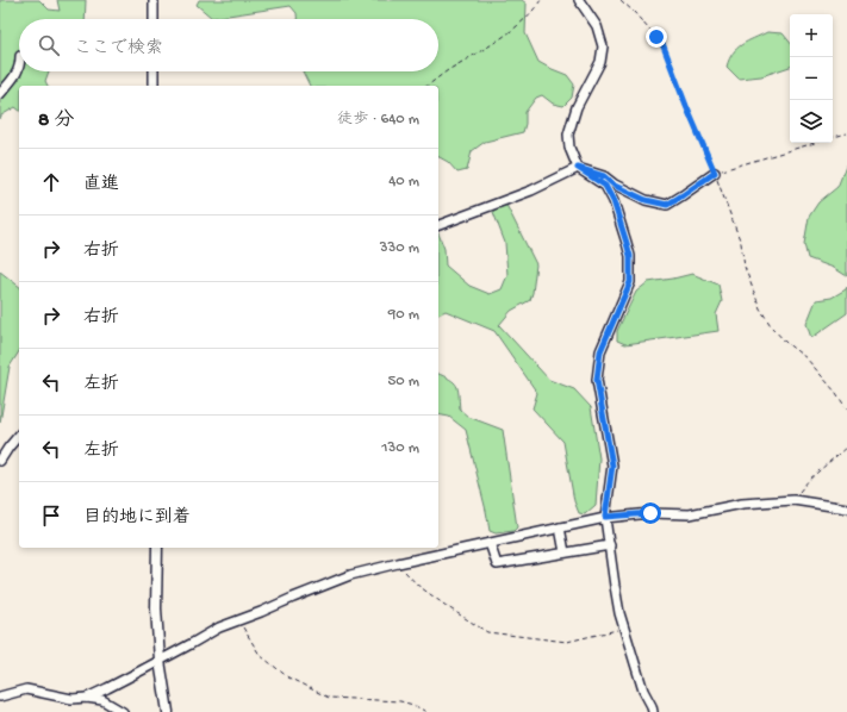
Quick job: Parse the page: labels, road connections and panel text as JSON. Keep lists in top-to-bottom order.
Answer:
{
  "page": {
    "map_buttons": ["+", "−"],
    "search": "ここで検索",
    "heading": ["8 分", "徒歩 · 640 m"],
    "list": [
      ["直進", "40 m"],
      ["右折", "330 m"],
      ["右折", "90 m"],
      ["左折", "50 m"],
      ["左折", "130 m"],
      "目的地に到着"
    ]
  }
}
